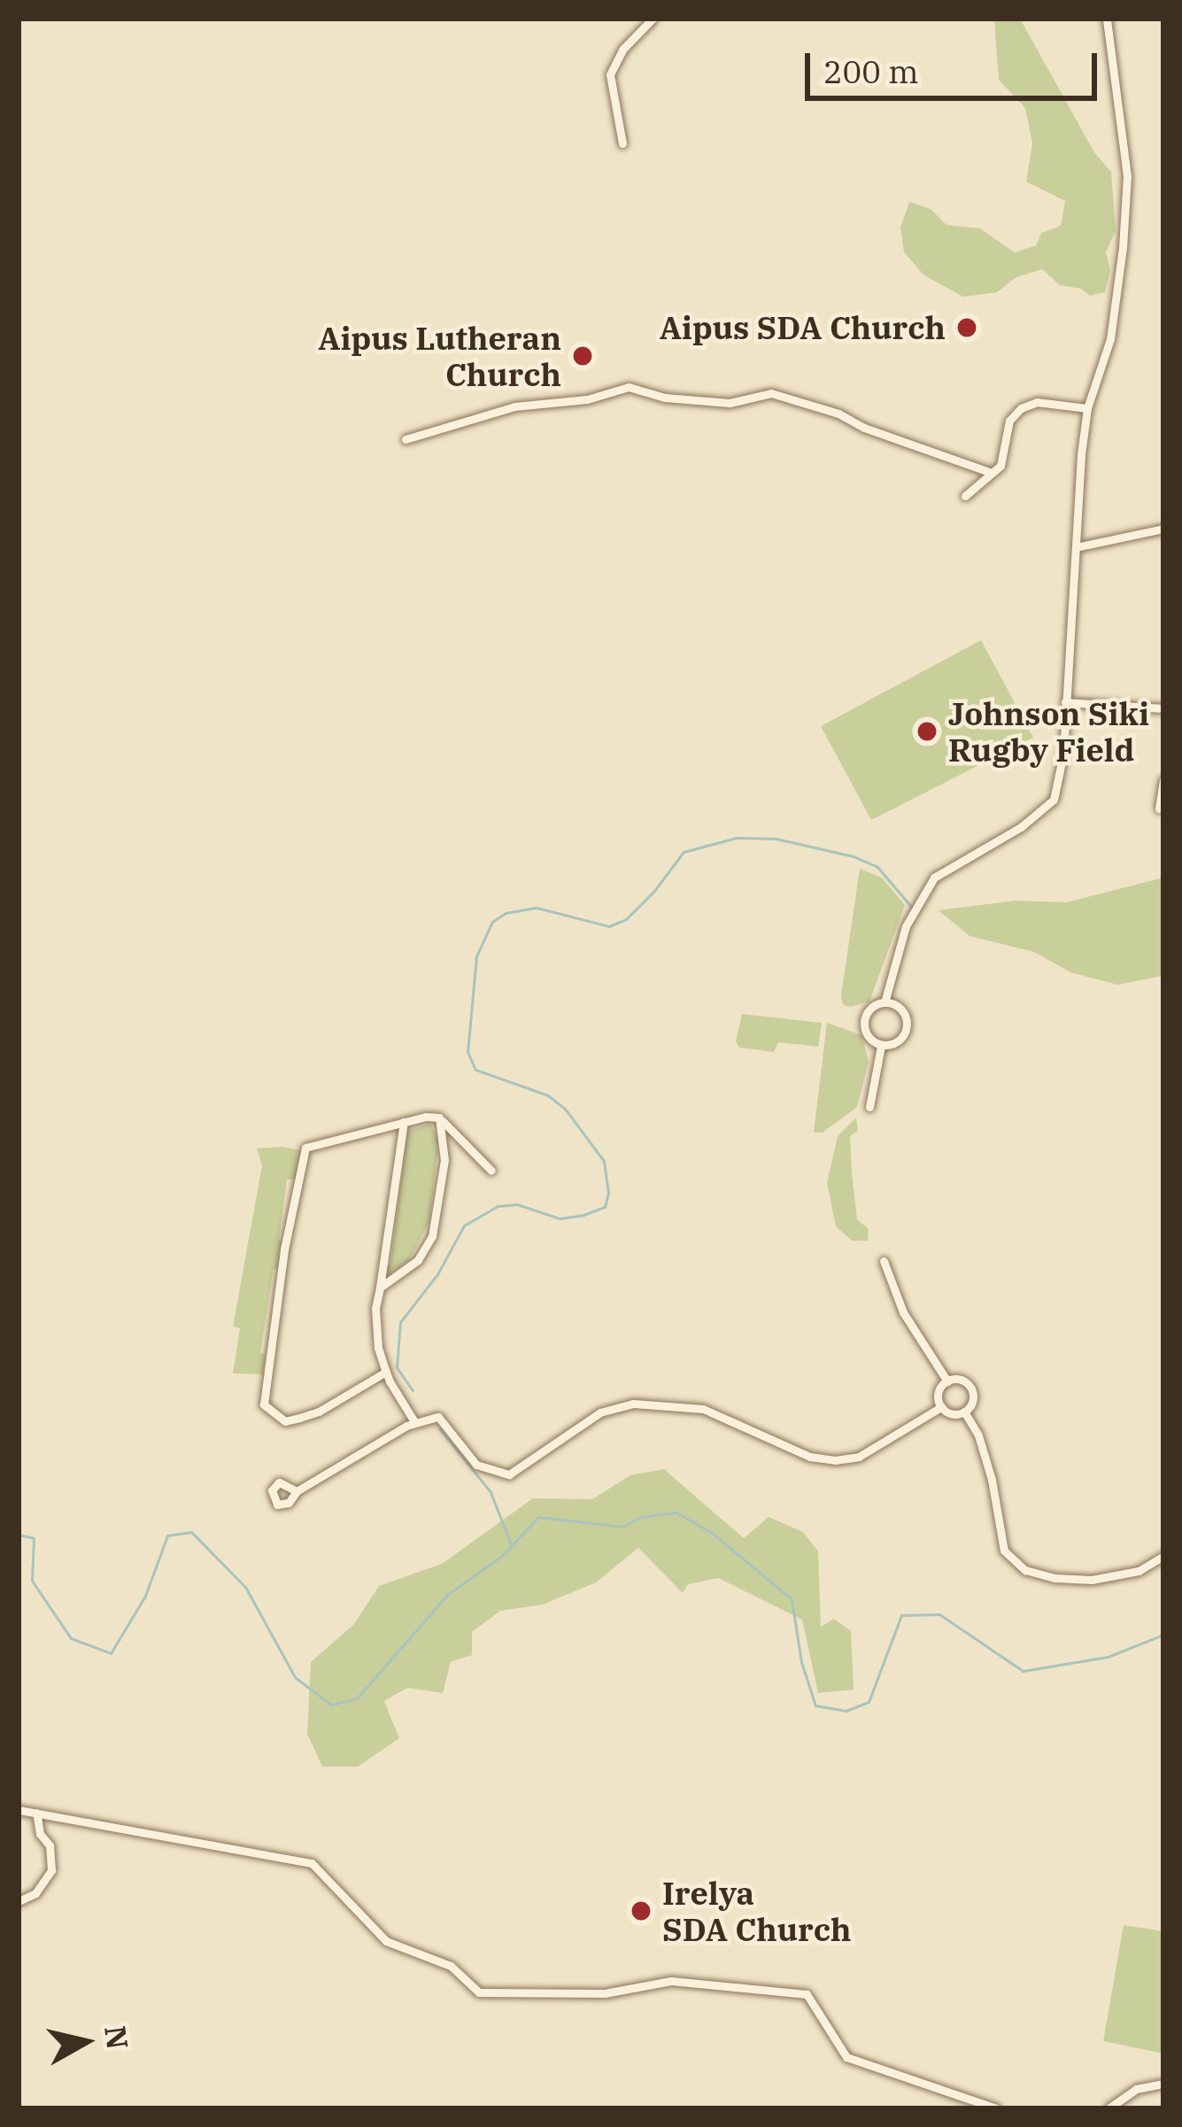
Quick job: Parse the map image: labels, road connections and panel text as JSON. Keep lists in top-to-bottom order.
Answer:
{
  "places": [
    "Aipus SDA Church",
    "Aipus Lutheran Church",
    "Johnson Siki Rugby Field",
    "Irelya SDA Church"
  ],
  "scale_bar": "200 m",
  "north": "right"
}
